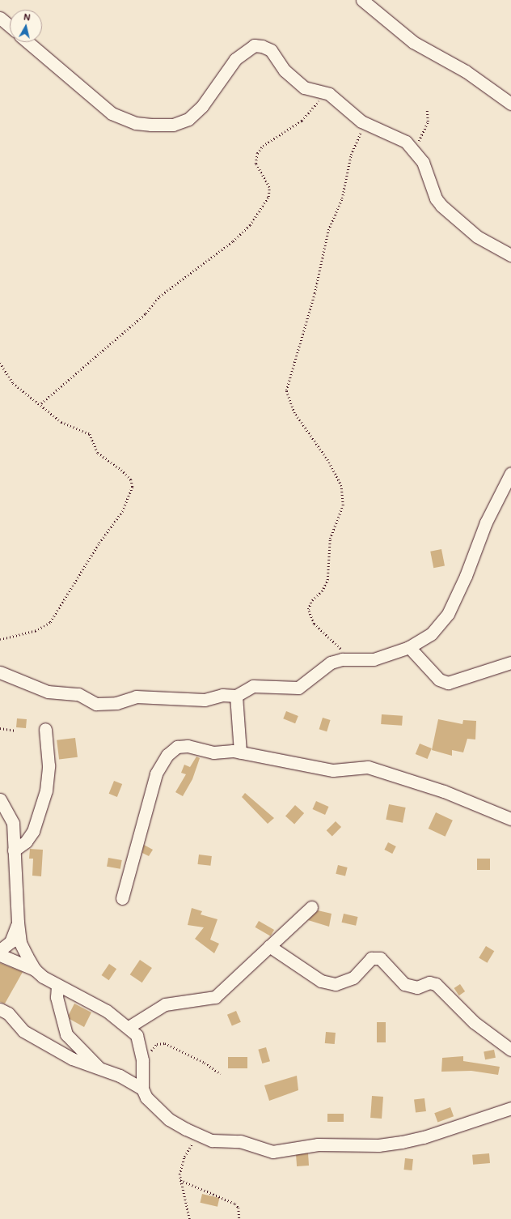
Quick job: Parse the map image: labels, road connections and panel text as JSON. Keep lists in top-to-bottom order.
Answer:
{
  "north": "top"
}
